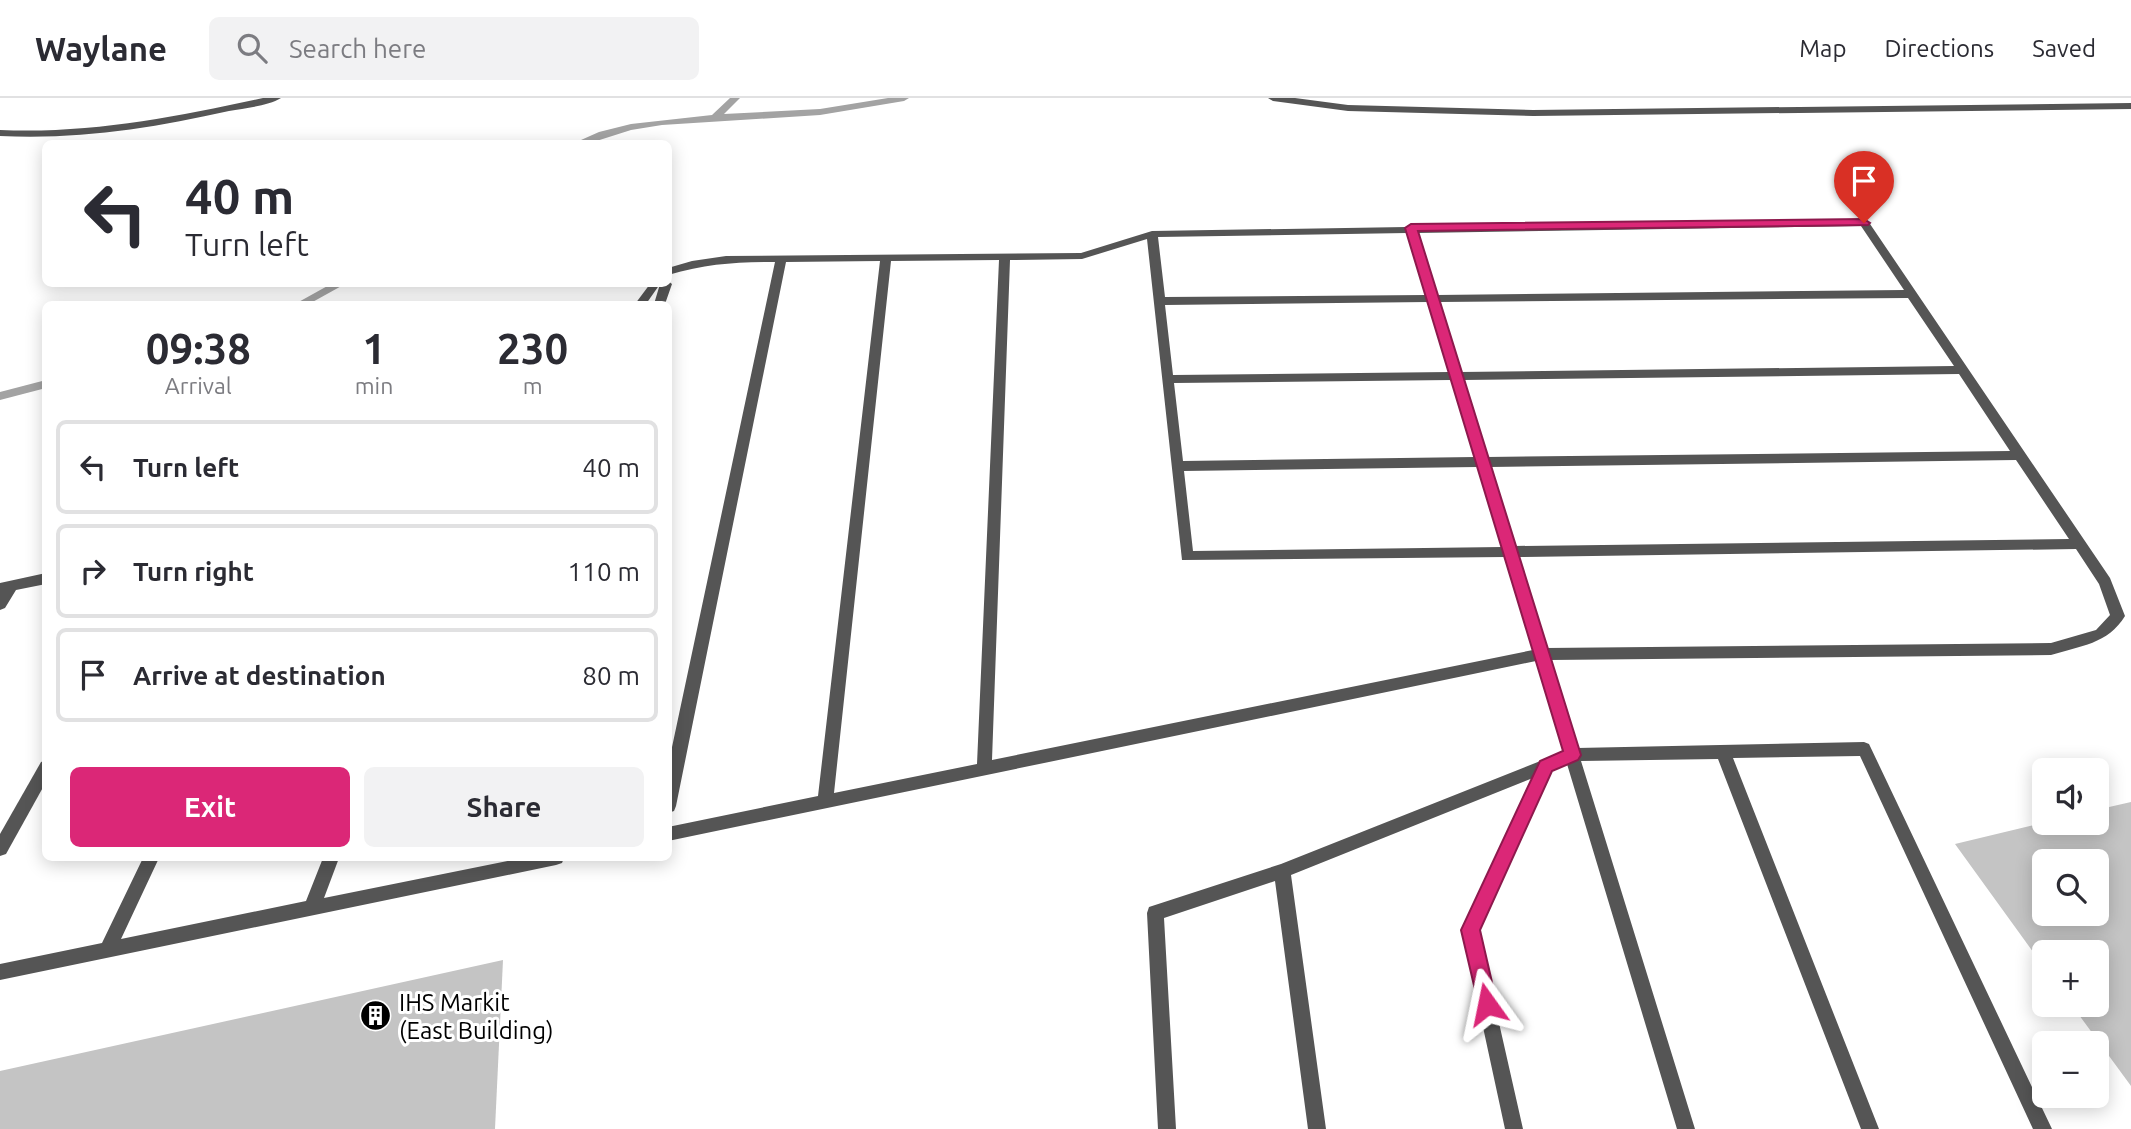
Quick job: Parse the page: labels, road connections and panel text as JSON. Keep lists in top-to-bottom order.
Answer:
{
  "places": {
    "building": ["IHS Markit (East Building)"]
  },
  "page": {
    "header": "Waylane",
    "search": "Search here",
    "nav": ["Map", "Directions", "Saved"],
    "turn": ["40 m", "Turn left"],
    "eta": [
      "09:38",
      "Arrival",
      "1",
      "min",
      "230",
      "m"
    ],
    "list": [
      {
        "name": "Turn left",
        "value": "40 m"
      },
      {
        "name": "Turn right",
        "value": "110 m"
      },
      {
        "name": "Arrive at destination",
        "value": "80 m"
      }
    ],
    "buttons": ["Exit", "Share"],
    "map_buttons": ["+", "−"]
  }
}
